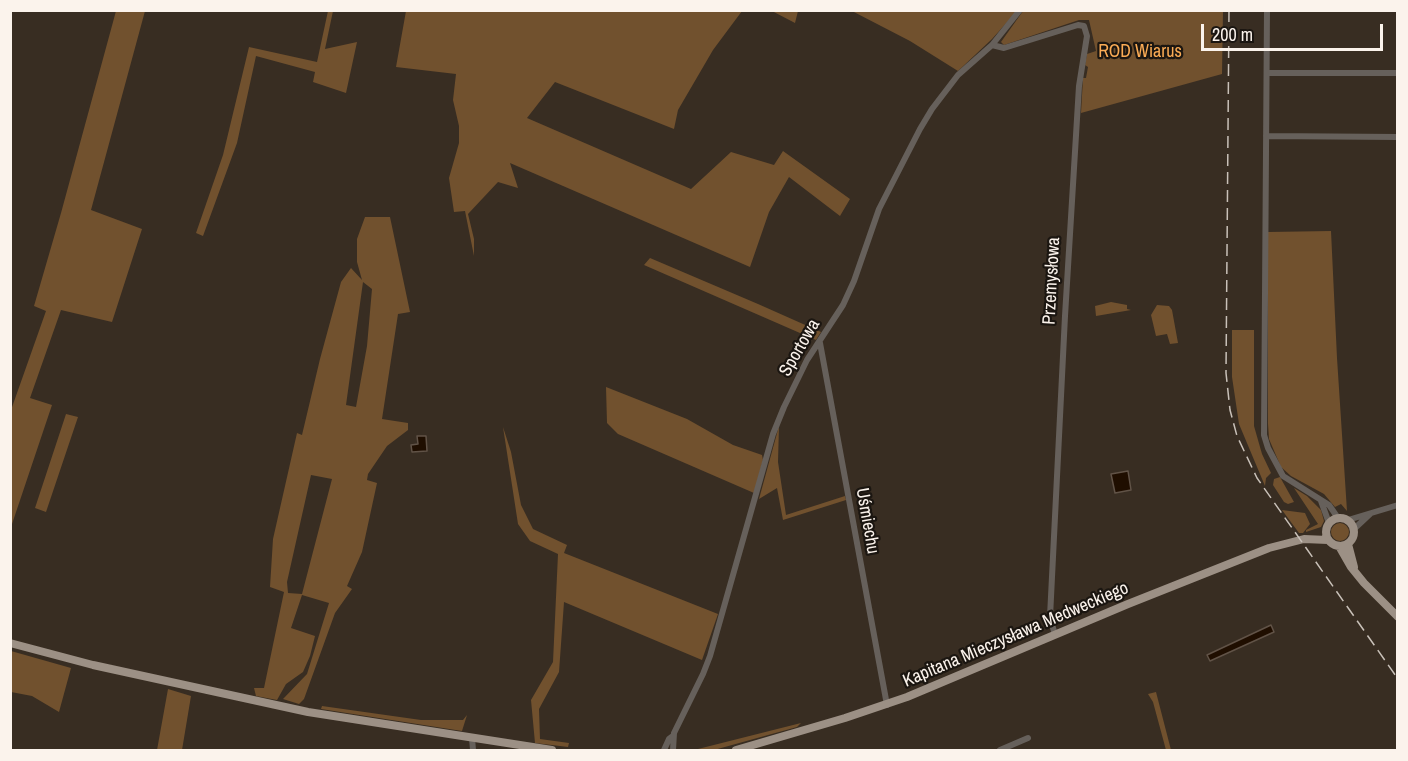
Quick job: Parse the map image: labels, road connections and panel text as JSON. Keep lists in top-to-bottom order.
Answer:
{
  "streets": {
    "main road": ["Kapitana Mieczysława Medweckiego"],
    "street": ["Przemysłowa", "Sportowa", "Uśmiechu"]
  },
  "crossings": [
    ["Przemysłowa", "Sportowa"],
    ["Przemysłowa", "Kapitana Mieczysława Medweckiego"],
    ["Sportowa", "Uśmiechu"],
    ["Uśmiechu", "Kapitana Mieczysława Medweckiego"]
  ],
  "parks": ["ROD Wiarus"],
  "scale_bar": "200 m"
}
